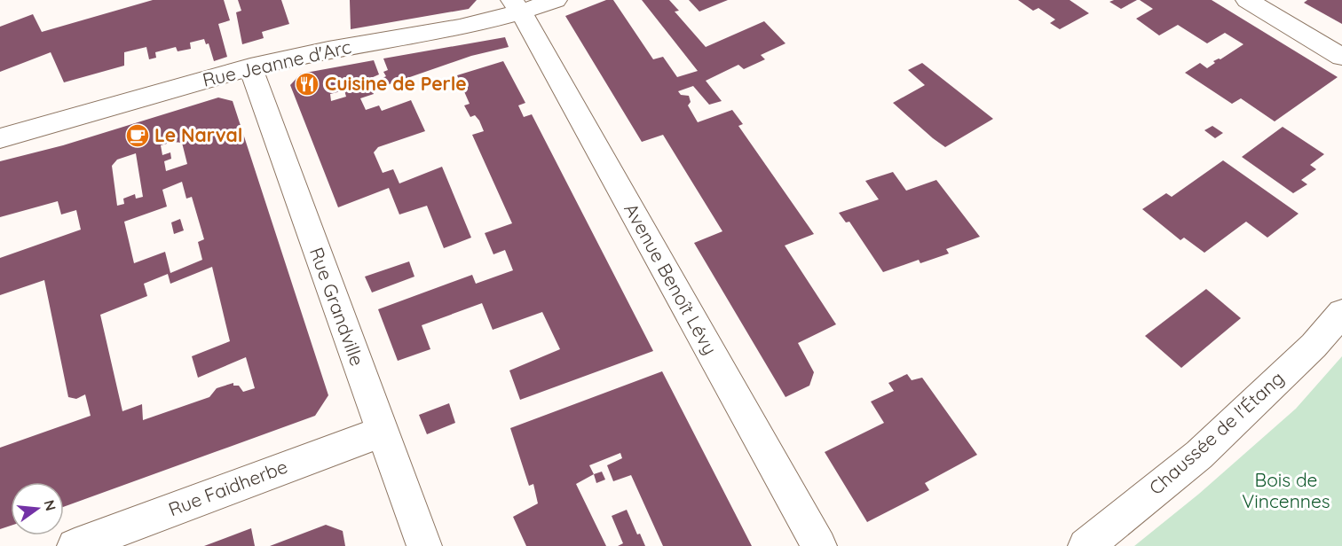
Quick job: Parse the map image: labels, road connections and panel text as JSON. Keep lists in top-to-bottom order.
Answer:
{
  "streets": {
    "street": [
      "Rue Jeanne d'Arc",
      "Avenue Benoît Lévy",
      "Rue Grandville",
      "Chaussée de l'Étang",
      "Rue Faidherbe"
    ]
  },
  "crossings": [
    ["Rue Jeanne d'Arc", "Avenue Benoît Lévy"],
    ["Rue Jeanne d'Arc", "Rue Grandville"],
    ["Rue Grandville", "Rue Faidherbe"]
  ],
  "parks": ["Bois de Vincennes"],
  "places": {
    "restaurant": ["Cuisine de Perle"],
    "cafe": ["Le Narval"]
  },
  "north": "right"
}
